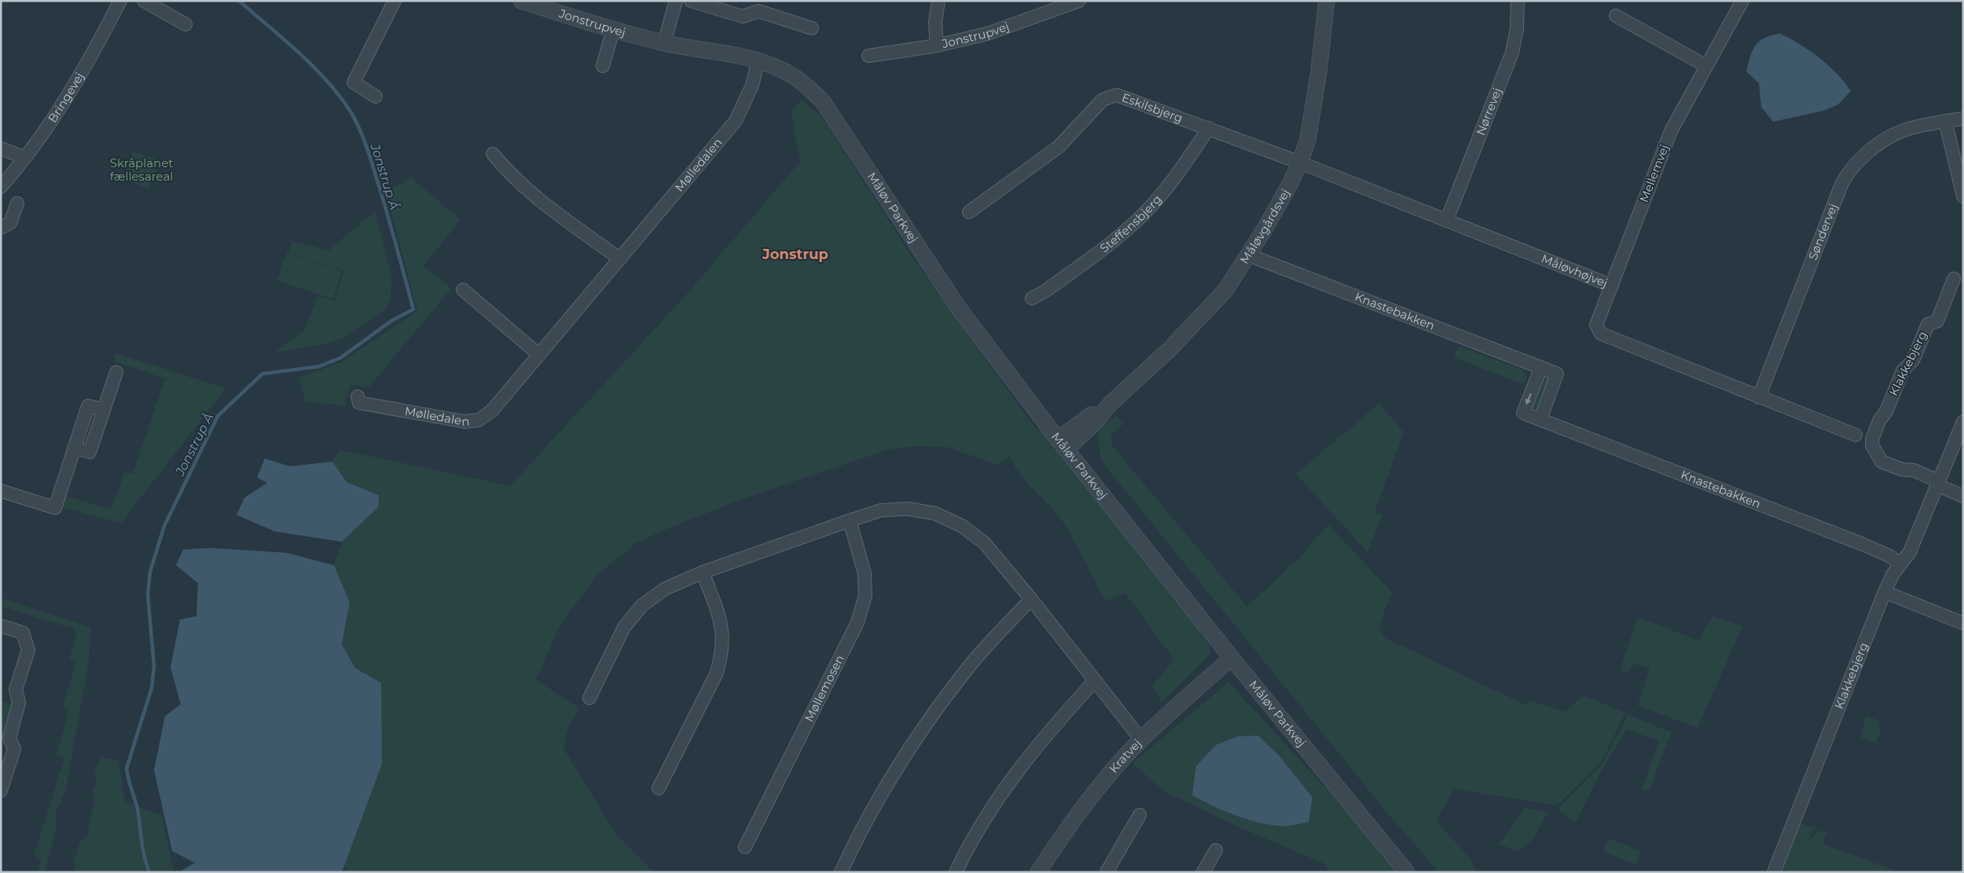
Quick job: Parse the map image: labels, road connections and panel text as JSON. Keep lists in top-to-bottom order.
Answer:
{
  "streets": {
    "street": [
      "Jonstrupvej",
      "Bringevej",
      "Eskilsbjerg",
      "Nørrevej",
      "Mølledalen",
      "Mellemvej",
      "Måløv Parkvej",
      "Steffensbjerg",
      "Måløvgårdsvej",
      "Søndervej",
      "Måløvhøjvej",
      "Knastebakken",
      "Klakkebjerg",
      "Møllemosen",
      "Kratvej"
    ]
  },
  "crossings": [
    ["Jonstrupvej", "Mølledalen"],
    ["Jonstrupvej", "Måløv Parkvej"],
    ["Eskilsbjerg", "Steffensbjerg"],
    ["Eskilsbjerg", "Måløvgårdsvej"],
    ["Eskilsbjerg", "Måløvhøjvej"],
    ["Nørrevej", "Måløvhøjvej"],
    ["Mølledalen", "Måløv Parkvej"],
    ["Mellemvej", "Måløvhøjvej"],
    ["Måløv Parkvej", "Måløvgårdsvej"],
    ["Måløv Parkvej", "Kratvej"],
    ["Måløvgårdsvej", "Måløvhøjvej"],
    ["Måløvgårdsvej", "Knastebakken"],
    ["Søndervej", "Måløvhøjvej"],
    ["Knastebakken", "Klakkebjerg"]
  ],
  "districts": ["Jonstrup"],
  "water": ["Jonstrup Å"],
  "parks": ["Skråplanet fællesareal"]
}
